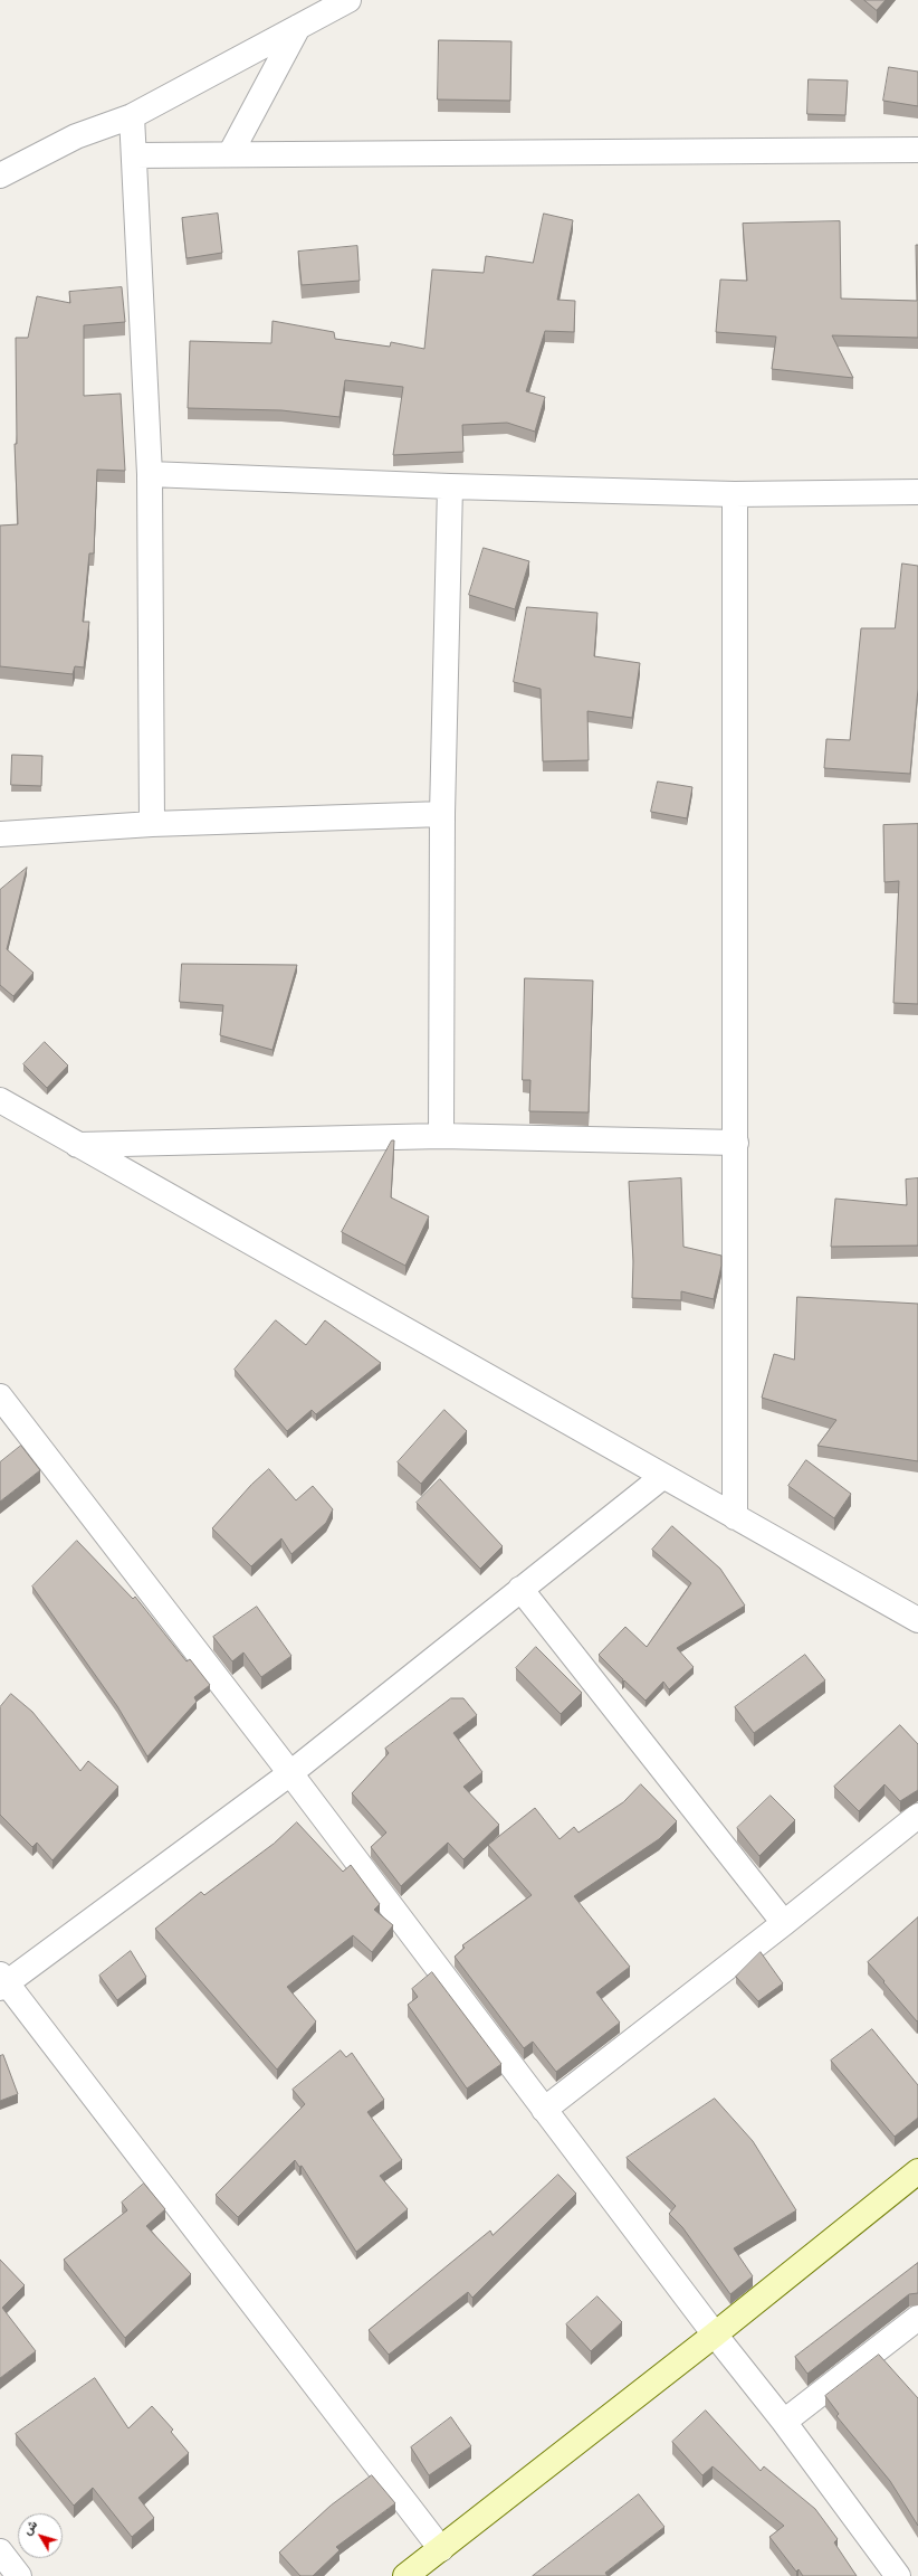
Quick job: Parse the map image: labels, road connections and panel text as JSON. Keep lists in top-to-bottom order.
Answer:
{
  "north": "top left"
}
